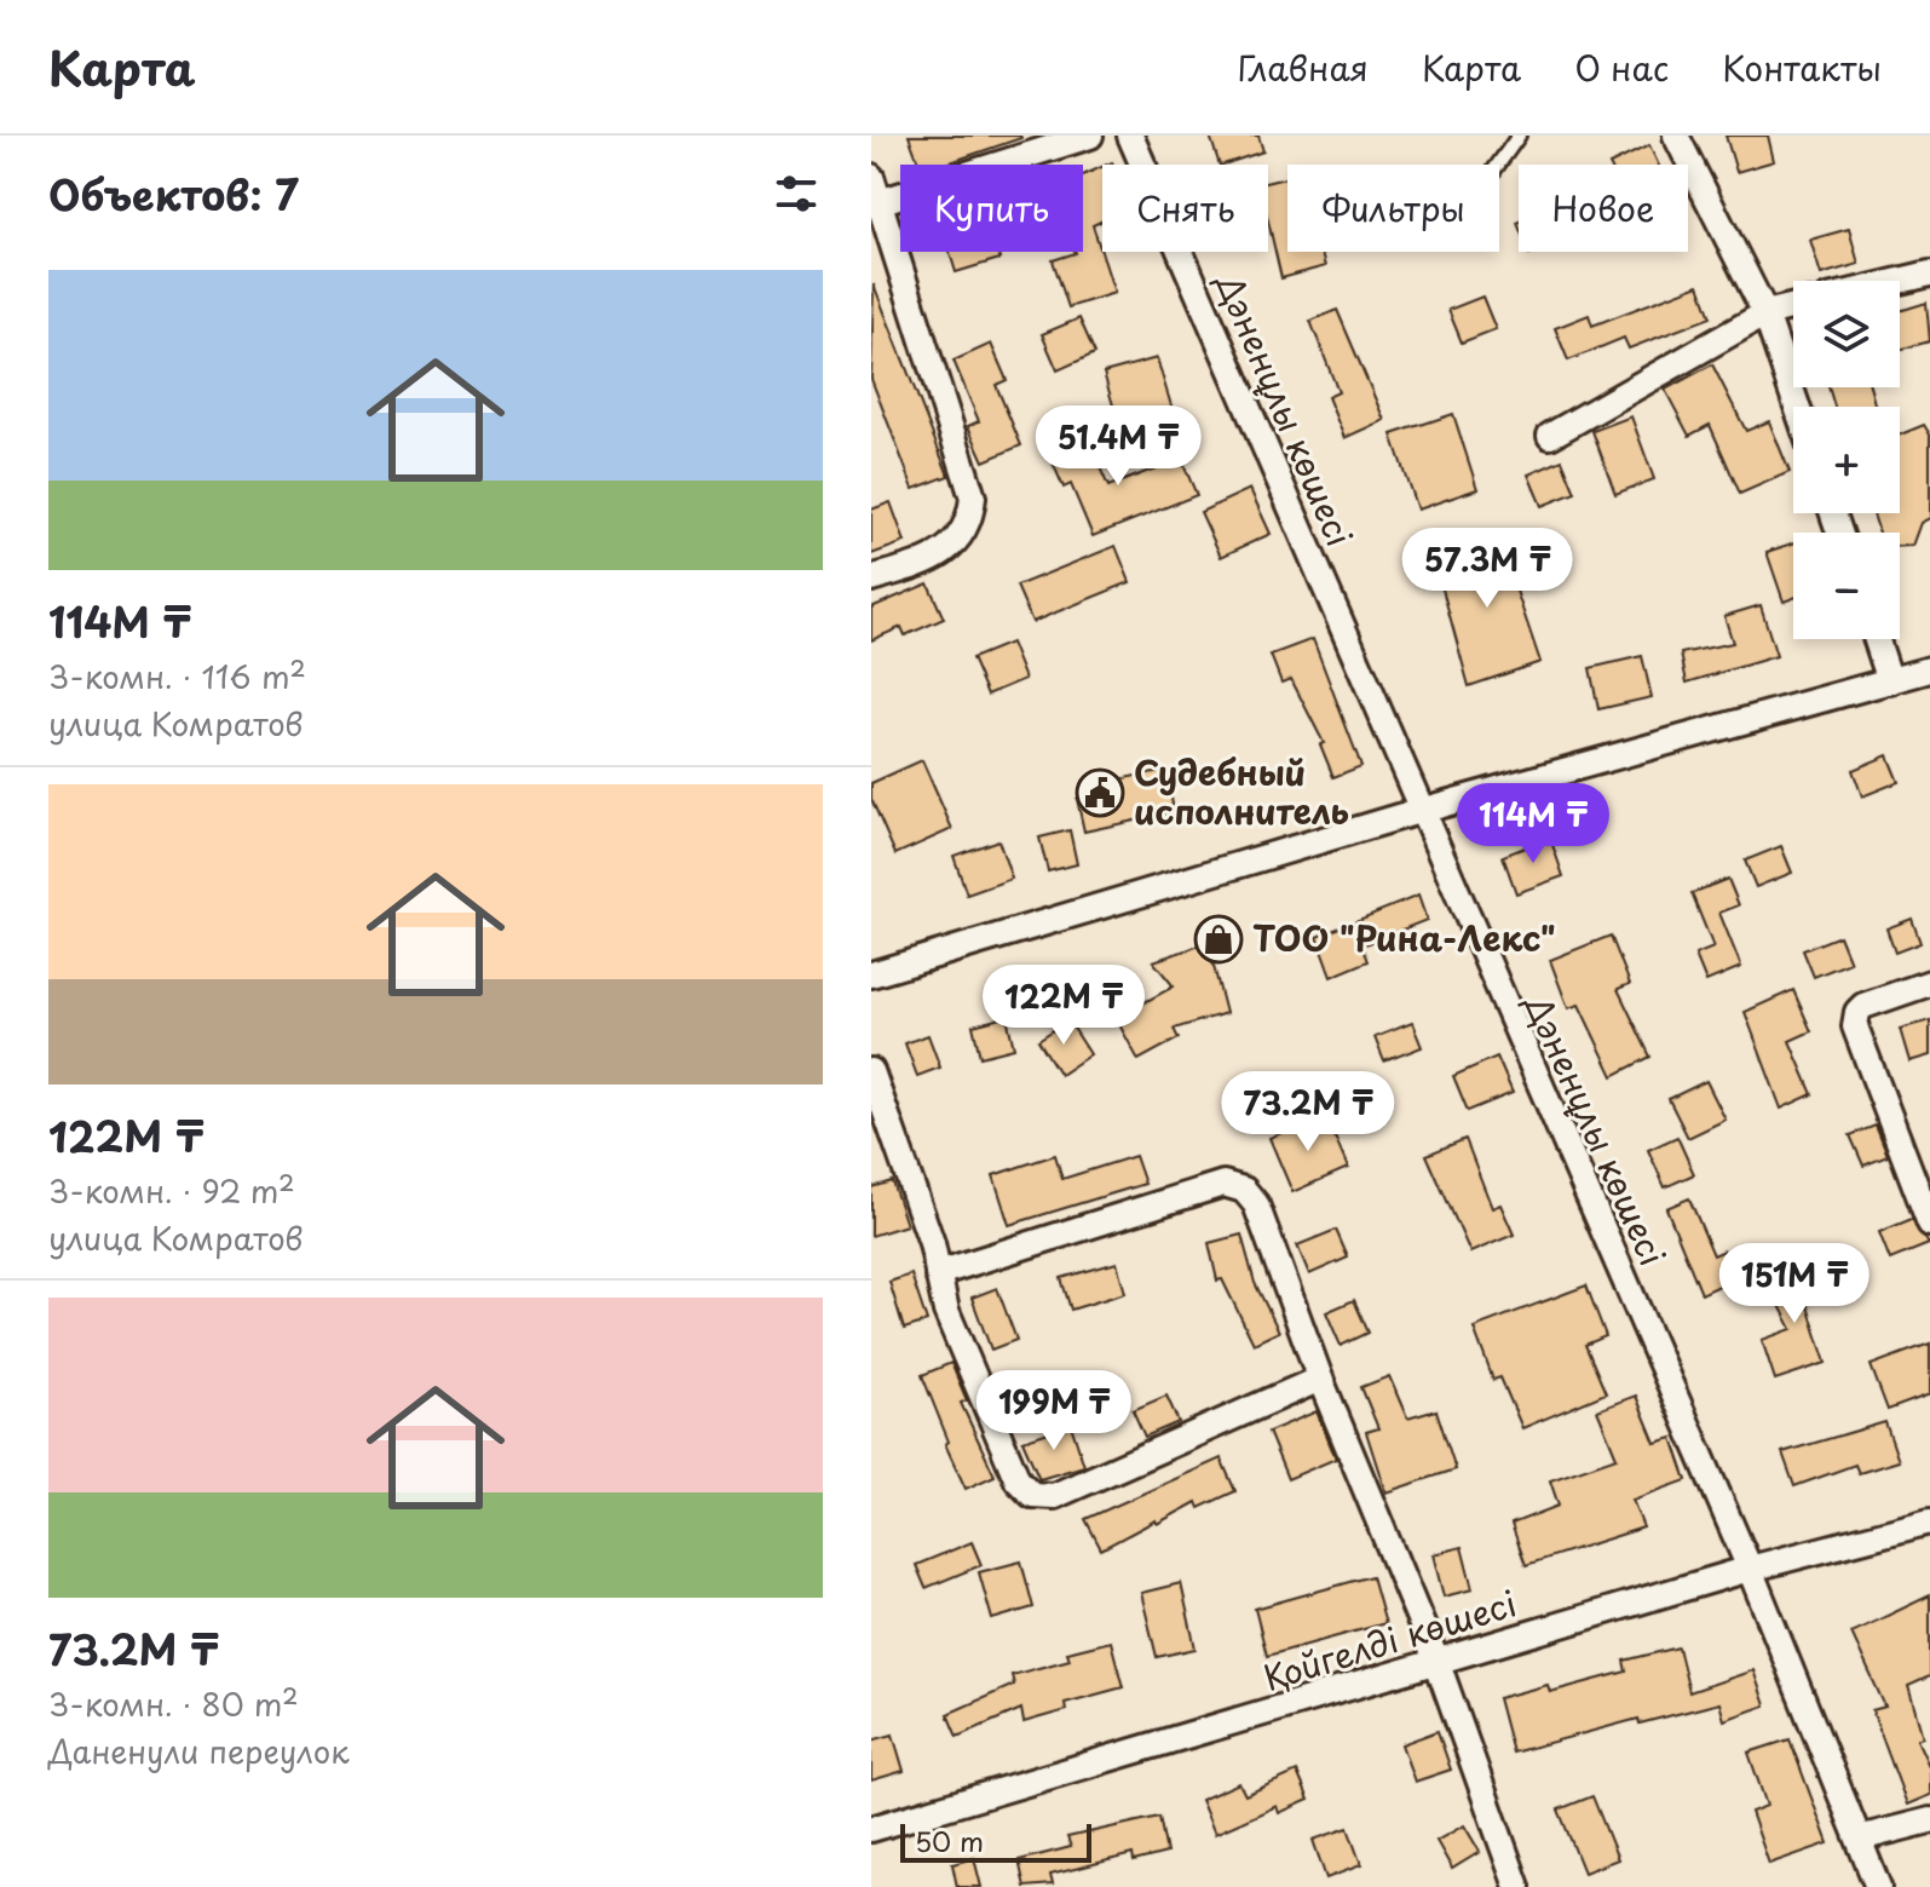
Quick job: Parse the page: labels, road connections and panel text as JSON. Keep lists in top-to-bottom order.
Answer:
{
  "streets": {
    "street": ["Дәненұлы көшесі", "Қойгелді көшесі"]
  },
  "crossings": [
    ["Дәненұлы көшесі", "Қойгелді көшесі"]
  ],
  "places": {
    "public building": ["Судебный исполнитель"],
    "shop": ["ТОО \"Рина-Лекс\""]
  },
  "scale_bar": "50 m",
  "page": {
    "header": "Карта",
    "nav": [
      "Главная",
      "Карта",
      "О нас",
      "Контакты"
    ],
    "heading": "Объектов: 7",
    "chip": [
      "Купить",
      "Снять",
      "Фильтры",
      "Новое"
    ],
    "list": [
      {
        "name": "114M ₸",
        "note": "3-комн. · 116 m² · улица Комратов"
      },
      {
        "name": "122M ₸",
        "note": "3-комн. · 92 m² · улица Комратов"
      },
      {
        "name": "73.2M ₸",
        "note": "3-комн. · 80 m² · Даненули переулок"
      }
    ],
    "map_buttons": ["+", "−"],
    "price": [
      "51.4M ₸",
      "57.3M ₸",
      "114M ₸",
      "122M ₸",
      "73.2M ₸",
      "151M ₸",
      "199M ₸"
    ],
    "scale": "50 m"
  }
}
